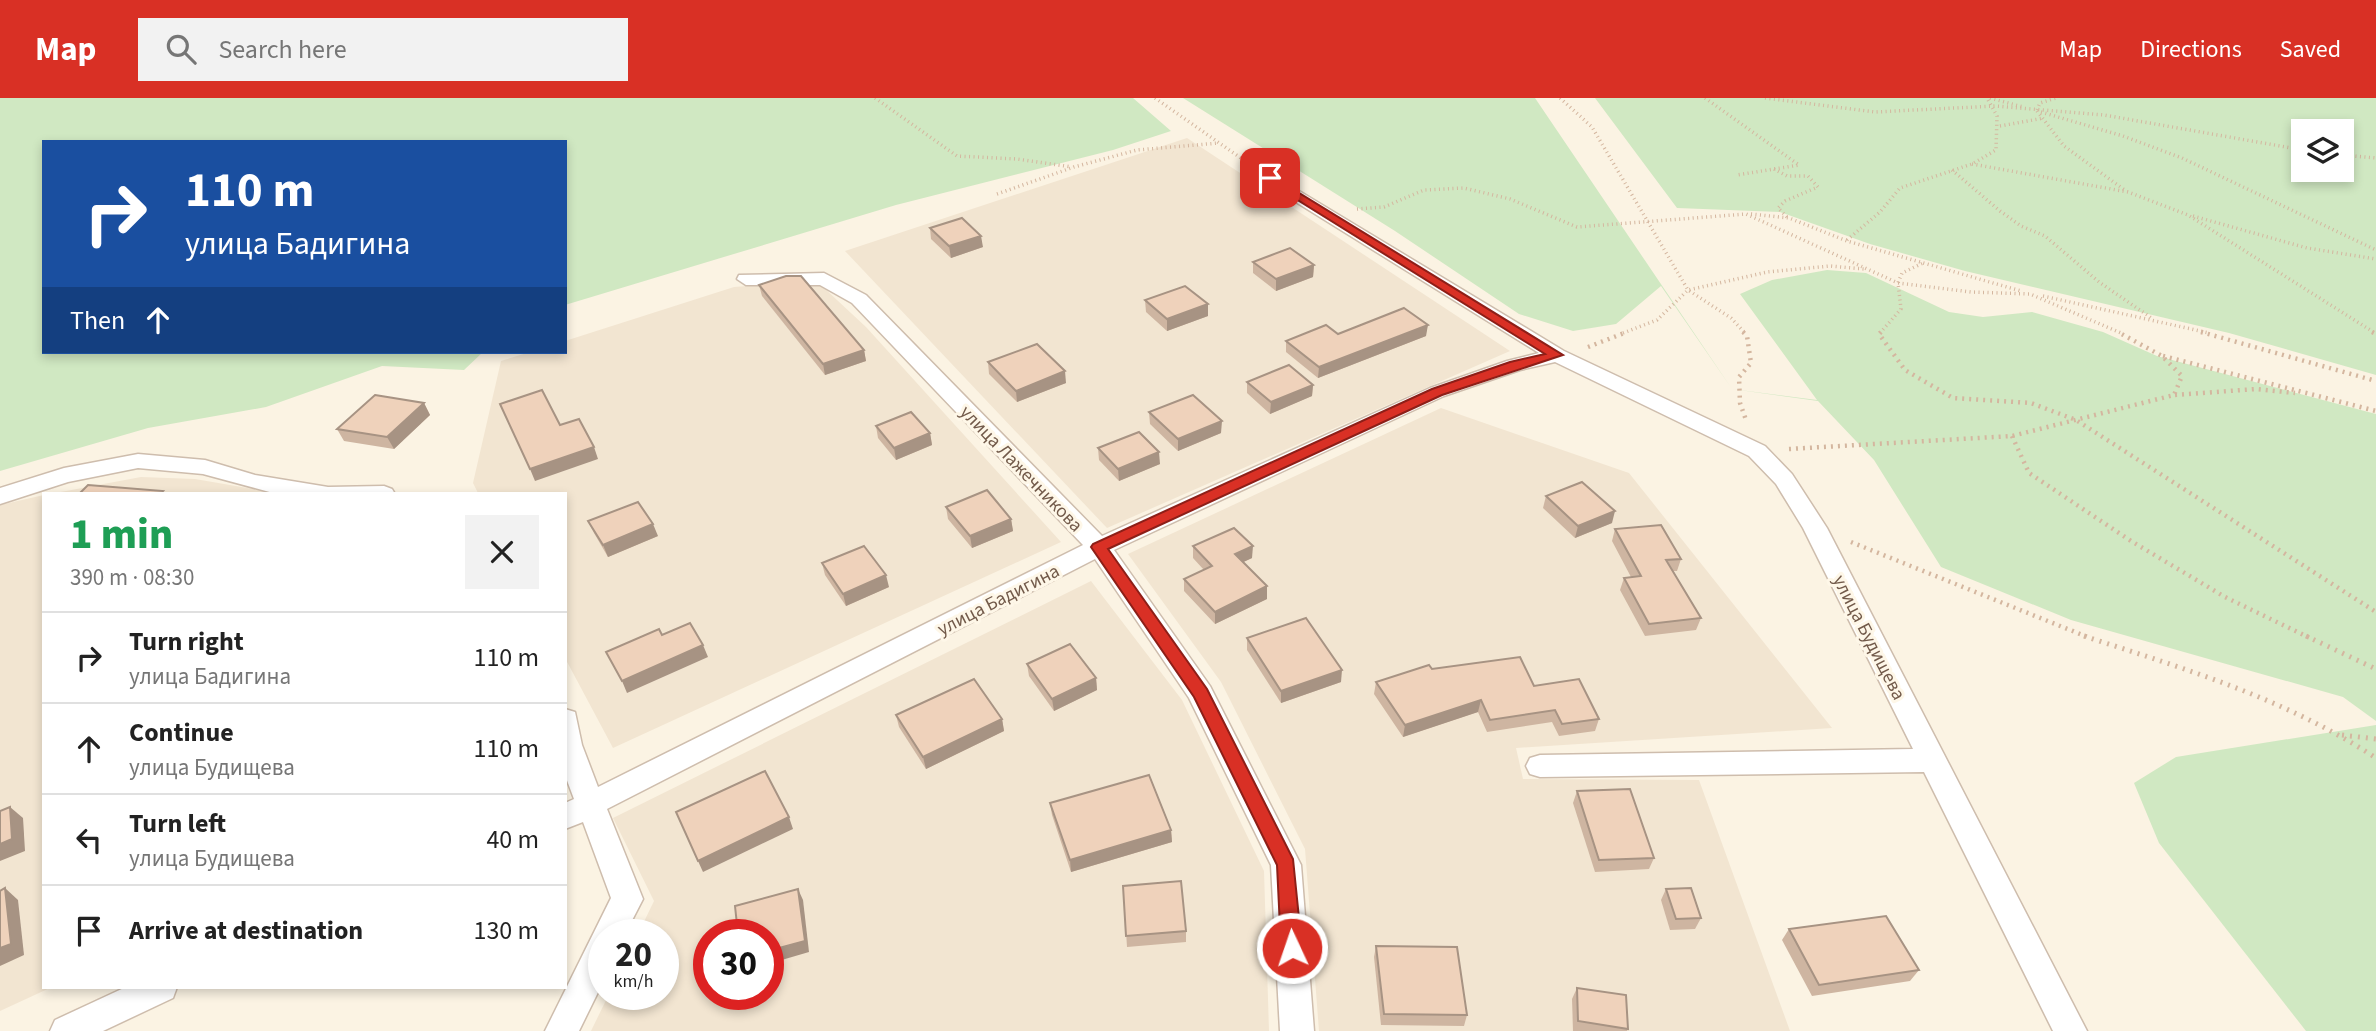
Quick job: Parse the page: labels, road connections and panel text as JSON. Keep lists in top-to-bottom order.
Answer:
{
  "streets": {
    "street": ["улица Лажечникова", "улица Бадигина", "улица Будищева"]
  },
  "crossings": [
    ["улица Лажечникова", "улица Бадигина"],
    ["улица Бадигина", "улица Будищева"]
  ],
  "page": {
    "header": "Map",
    "search": "Search here",
    "nav": ["Map", "Directions", "Saved"],
    "turn": ["110 m", "улица Бадигина"],
    "then": "Then",
    "heading": ["1 min", "390 m · 08:30"],
    "list": [
      {
        "name": "Turn right",
        "note": "улица Бадигина",
        "value": "110 m"
      },
      {
        "name": "Continue",
        "note": "улица Будищева",
        "value": "110 m"
      },
      {
        "name": "Turn left",
        "note": "улица Будищева",
        "value": "40 m"
      },
      {
        "name": "Arrive at destination",
        "value": "130 m"
      }
    ],
    "speed": "20 km/h",
    "limit": "30"
  }
}
